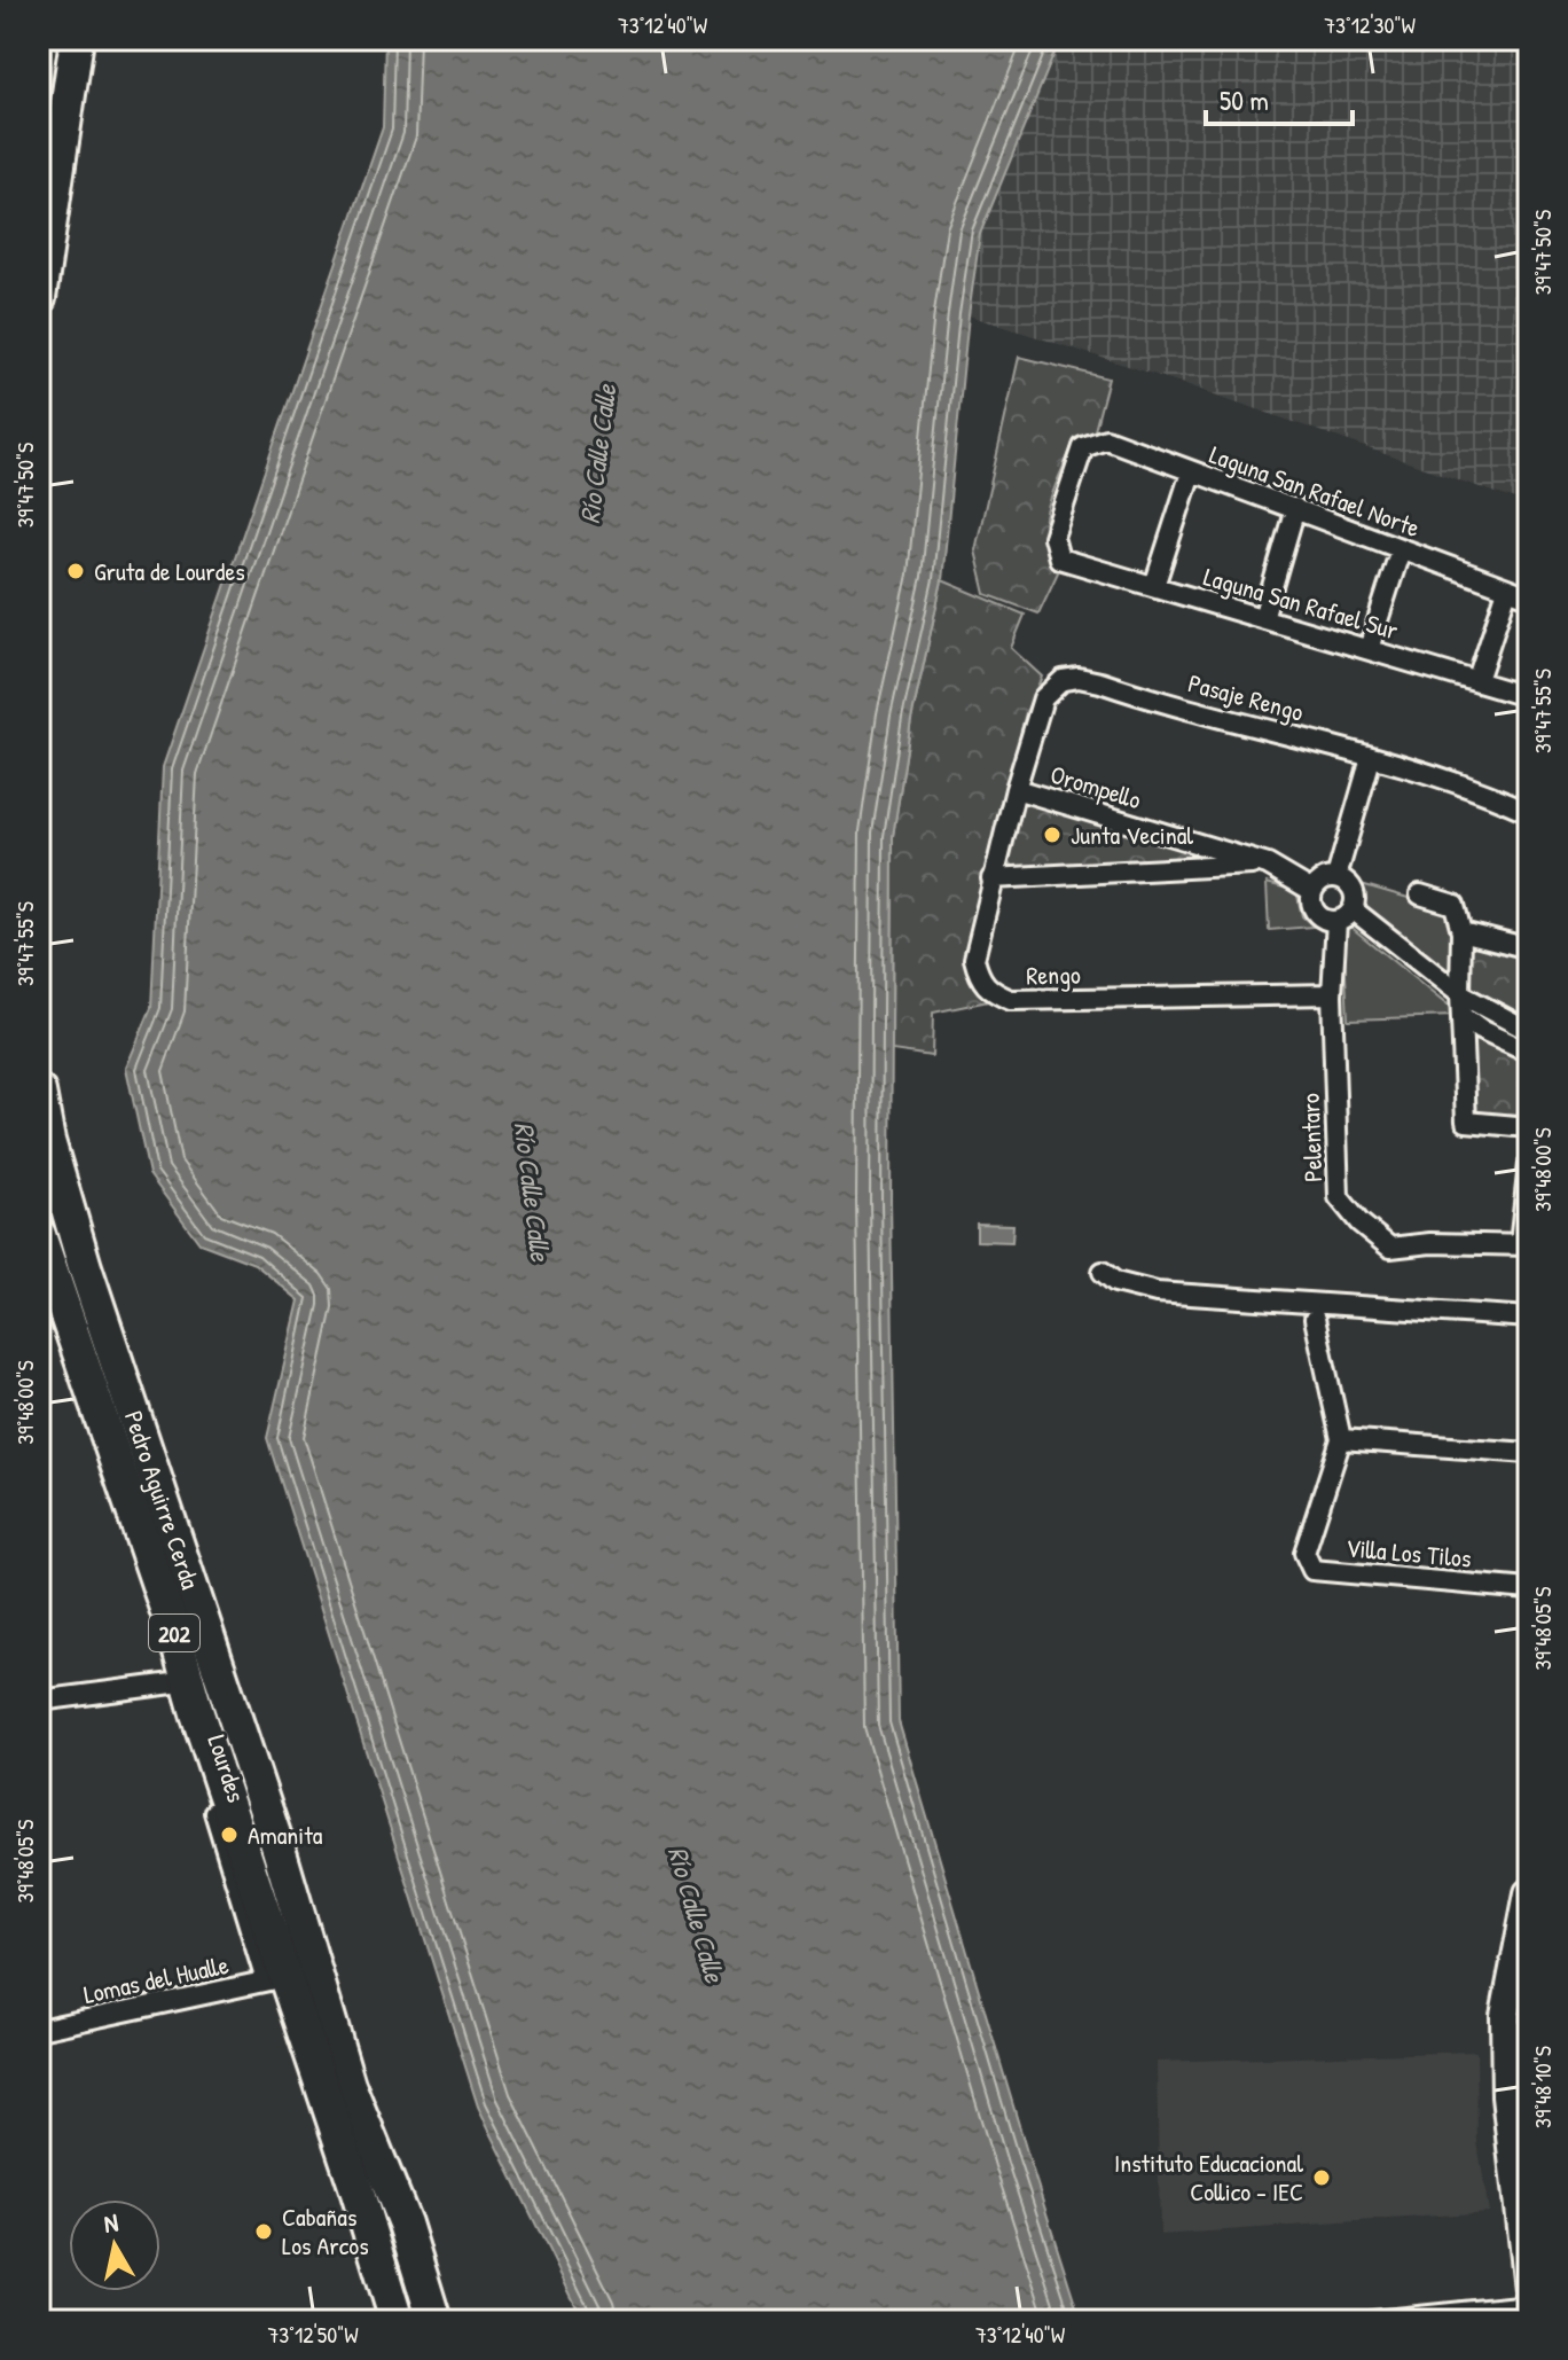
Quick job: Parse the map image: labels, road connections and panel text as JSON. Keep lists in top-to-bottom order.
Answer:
{
  "streets": {
    "highway": ["Pedro Aguirre Cerda", "202"],
    "street": [
      "Laguna San Rafael Norte",
      "Laguna San Rafael Sur",
      "Pasaje Rengo",
      "Orompello",
      "Rengo",
      "Pelentaro",
      "Villa Los Tilos",
      "Lourdes",
      "Lomas del Hualle"
    ]
  },
  "crossings": [
    ["Laguna San Rafael Norte", "Laguna San Rafael Sur"],
    ["Pasaje Rengo", "Orompello"],
    ["Pasaje Rengo", "Rengo"],
    ["Orompello", "Rengo"],
    ["Orompello", "Pelentaro"],
    ["Rengo", "Pelentaro"],
    ["Pedro Aguirre Cerda", "Lourdes"],
    ["Pedro Aguirre Cerda", "Lomas del Hualle"],
    ["Lourdes", "Lomas del Hualle"]
  ],
  "water": ["Río Calle Calle"],
  "places": [
    "Gruta de Lourdes",
    "Junta Vecinal",
    "Amanita",
    "Instituto Educacional Collico - IEC",
    "Cabañas Los Arcos"
  ],
  "scale_bar": "50 m",
  "north": "top",
  "coordinates": [
    "73°12'40\"W",
    "73°12'30\"W",
    "39°47'50\"S",
    "39°47'55\"S",
    "39°48'00\"S",
    "39°48'05\"S",
    "39°48'10\"S",
    "73°12'50\"W"
  ]
}
